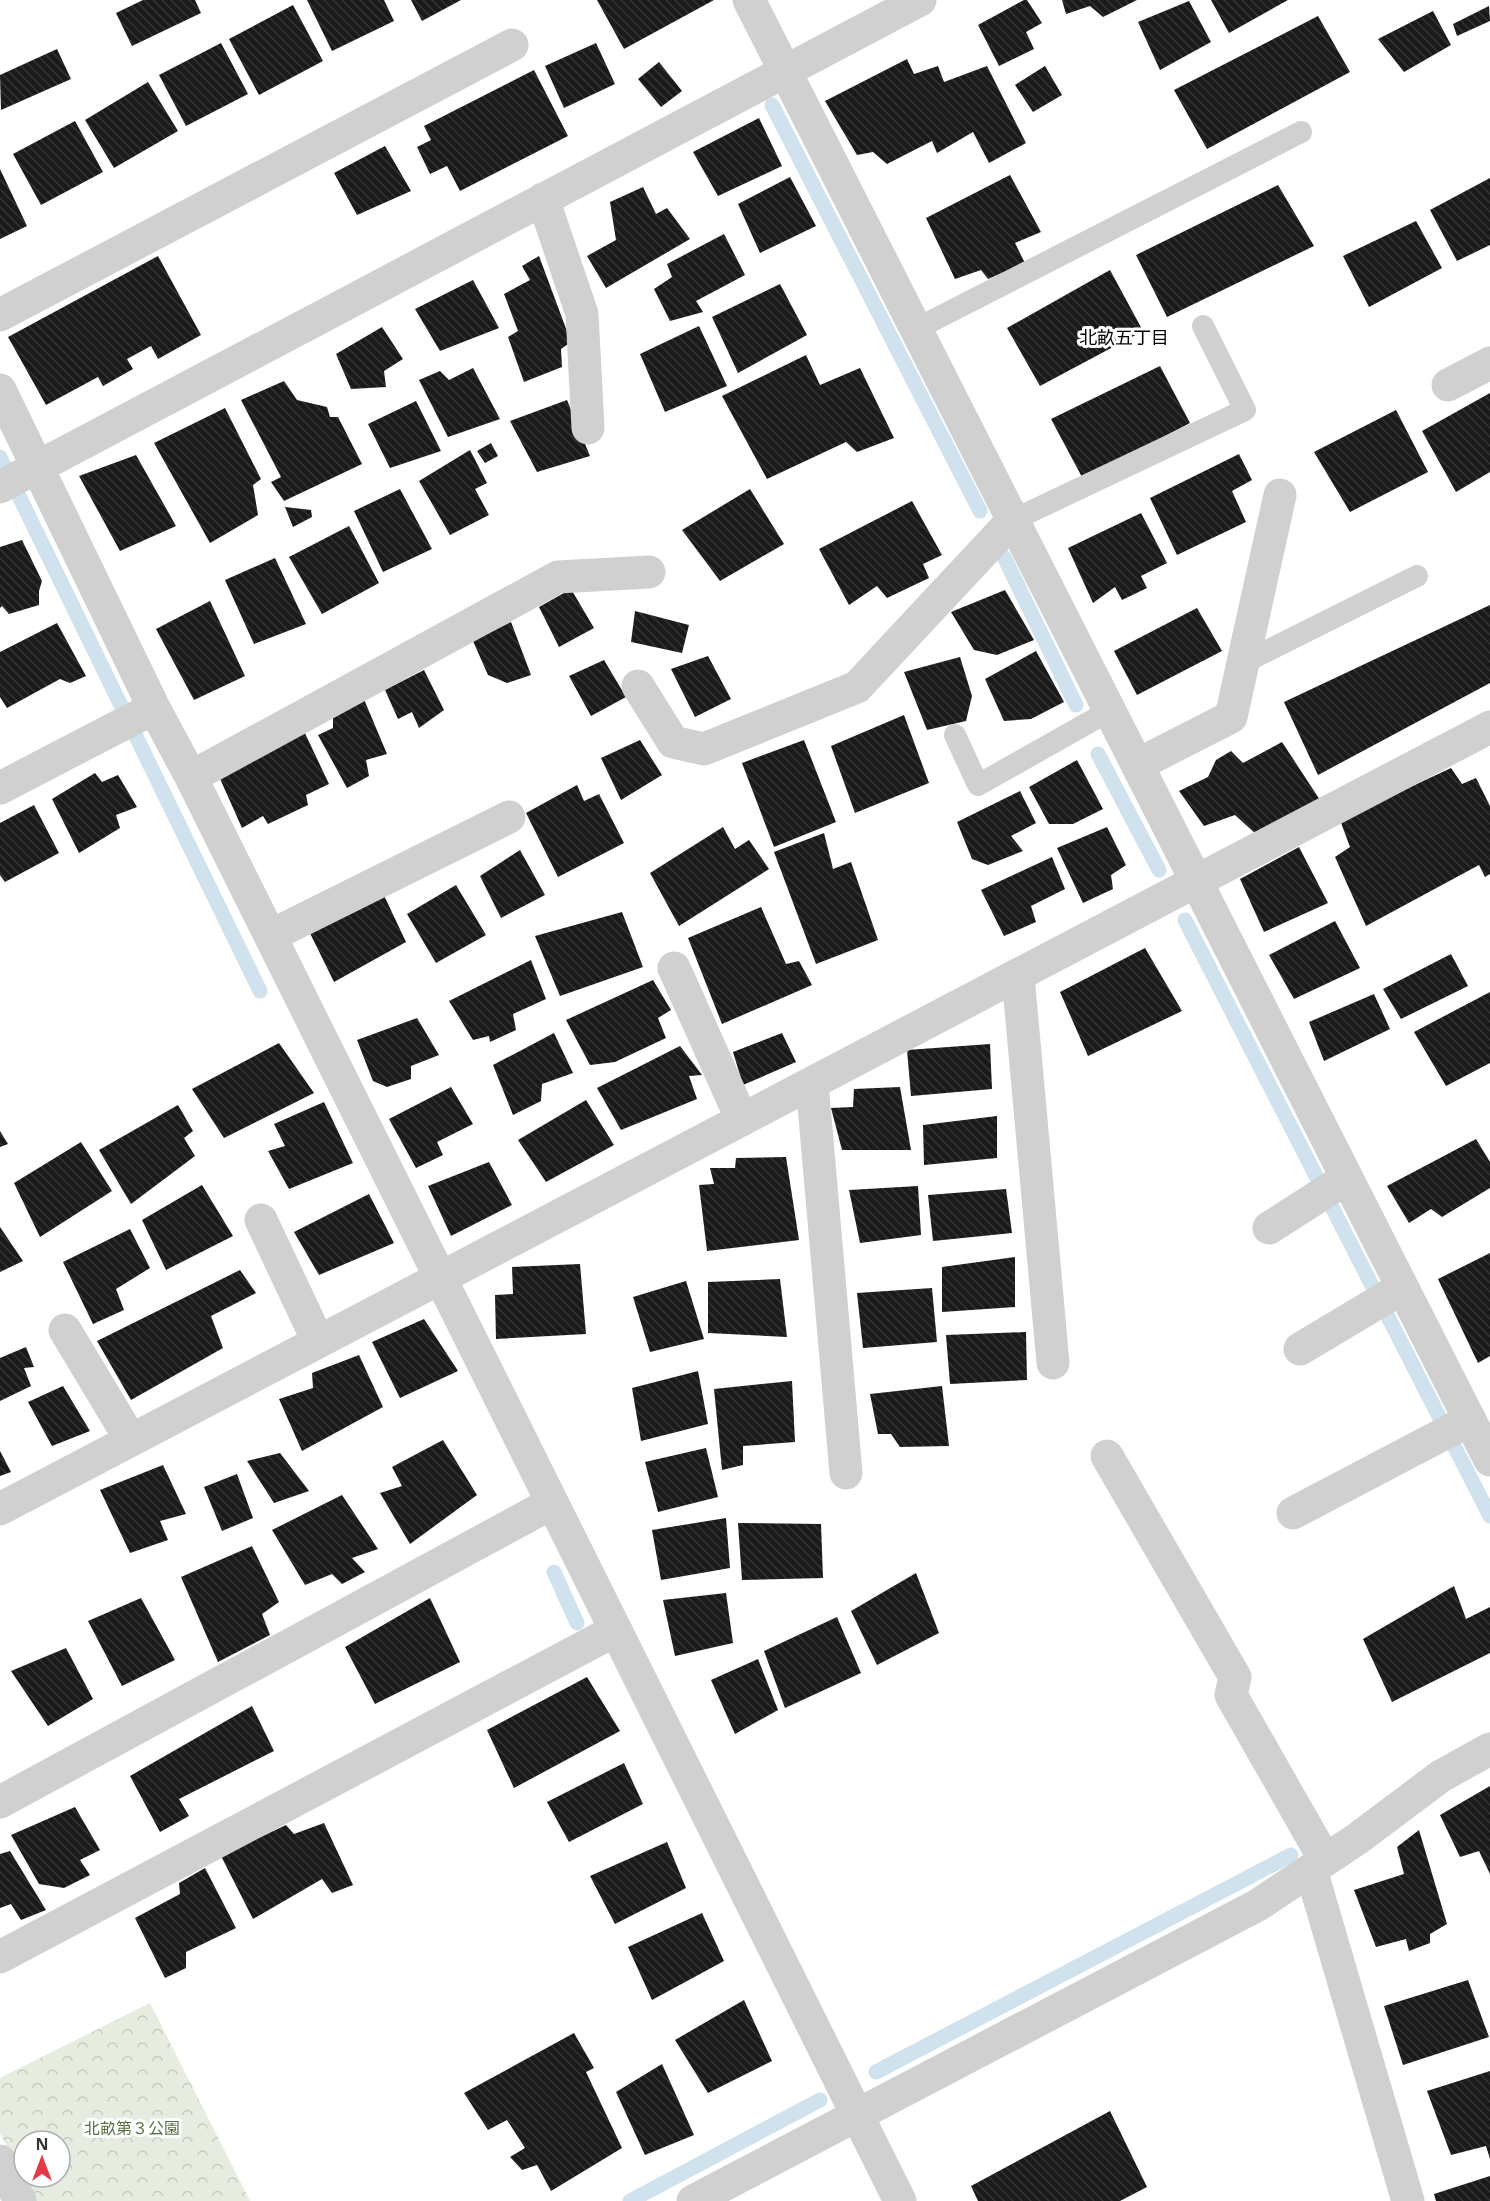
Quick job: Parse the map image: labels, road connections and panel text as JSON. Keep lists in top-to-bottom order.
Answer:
{
  "districts": ["北畝五丁目"],
  "parks": ["北畝第３公園"],
  "north": "top"
}
